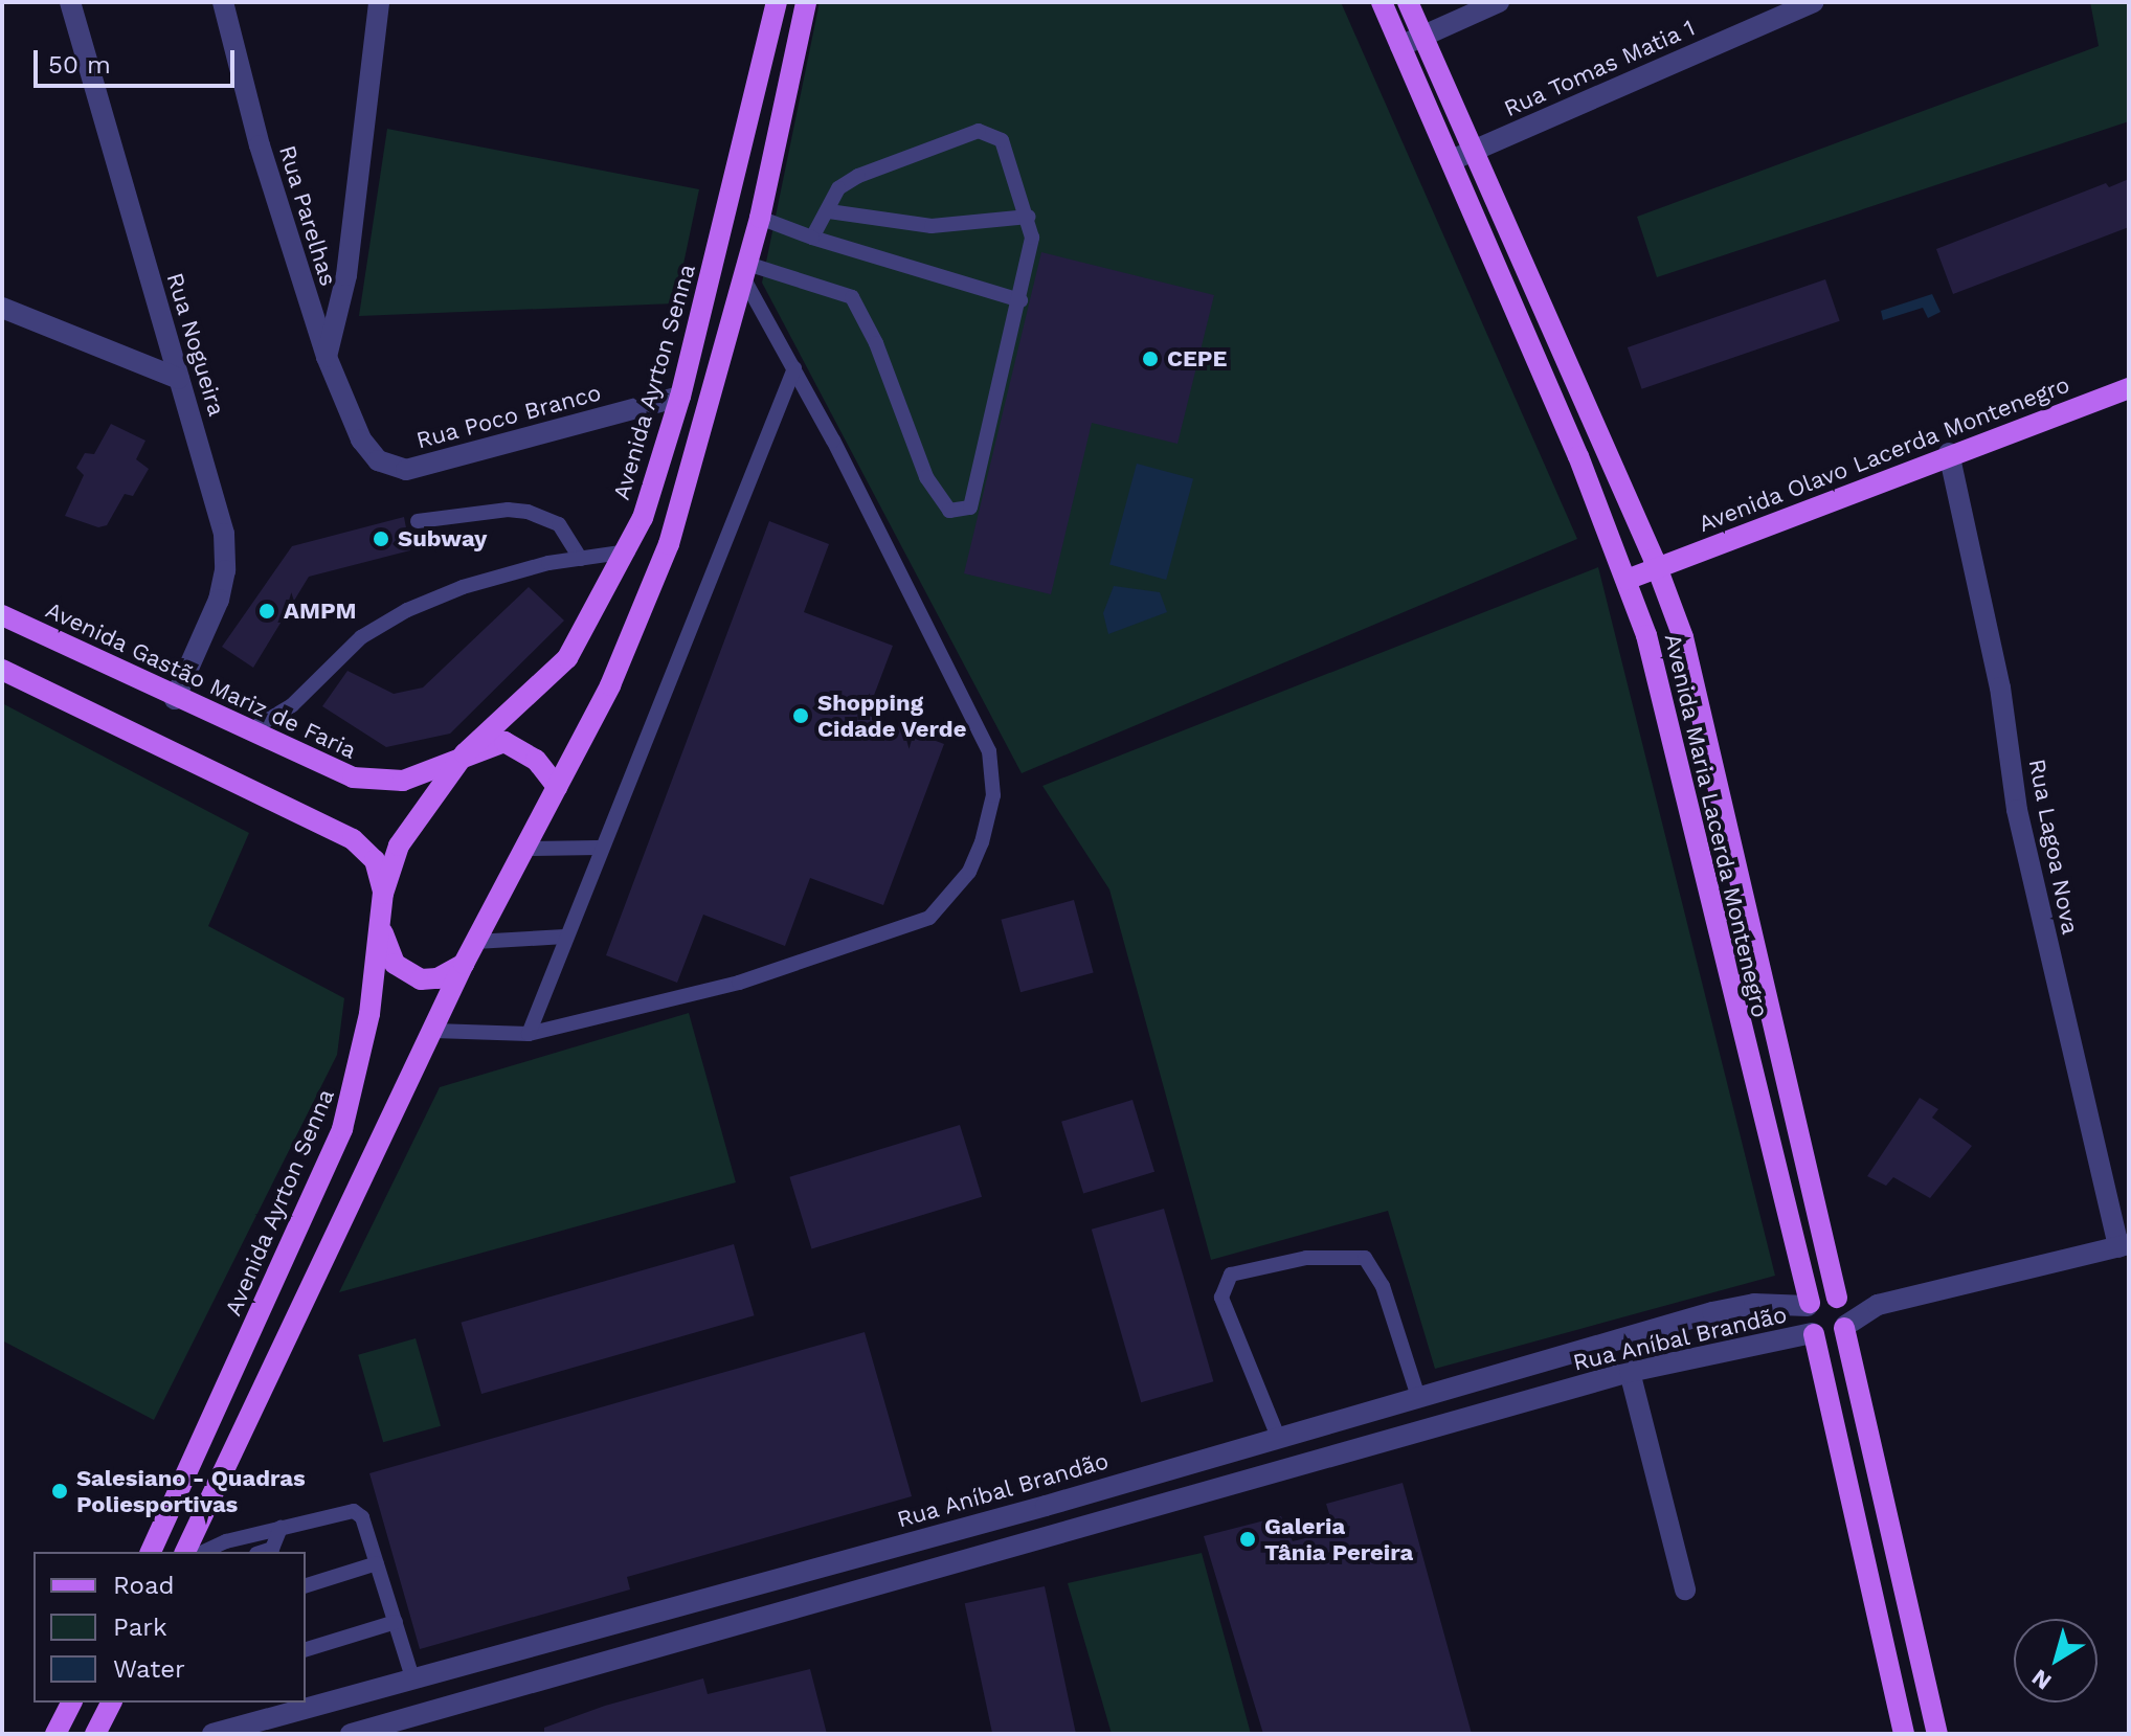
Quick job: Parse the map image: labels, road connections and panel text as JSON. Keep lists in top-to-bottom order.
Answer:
{
  "streets": {
    "main road": [
      "Avenida Ayrton Senna",
      "Avenida Olavo Lacerda Montenegro",
      "Avenida Gastão Mariz de Faria",
      "Avenida Maria Lacerda Montenegro"
    ],
    "street": [
      "Rua Tomas Matia 1",
      "Rua Parelhas",
      "Rua Nogueira",
      "Rua Poco Branco",
      "Rua Lagoa Nova",
      "Rua Aníbal Brandão"
    ]
  },
  "crossings": [
    ["Rua Tomas Matia 1", "Avenida Maria Lacerda Montenegro"],
    ["Rua Parelhas", "Rua Poco Branco"],
    ["Rua Nogueira", "Avenida Gastão Mariz de Faria"],
    ["Avenida Ayrton Senna", "Rua Poco Branco"],
    ["Avenida Ayrton Senna", "Avenida Gastão Mariz de Faria"],
    ["Avenida Olavo Lacerda Montenegro", "Avenida Maria Lacerda Montenegro"],
    ["Avenida Olavo Lacerda Montenegro", "Rua Lagoa Nova"],
    ["Avenida Maria Lacerda Montenegro", "Rua Aníbal Brandão"]
  ],
  "places": [
    "CEPE",
    "Subway",
    "AMPM",
    "Shopping Cidade Verde",
    "Salesiano - Quadras Poliesportivas",
    "Galeria Tânia Pereira"
  ],
  "legend": ["Road", "Park", "Water"],
  "scale_bar": "50 m",
  "north": "bottom left"
}
